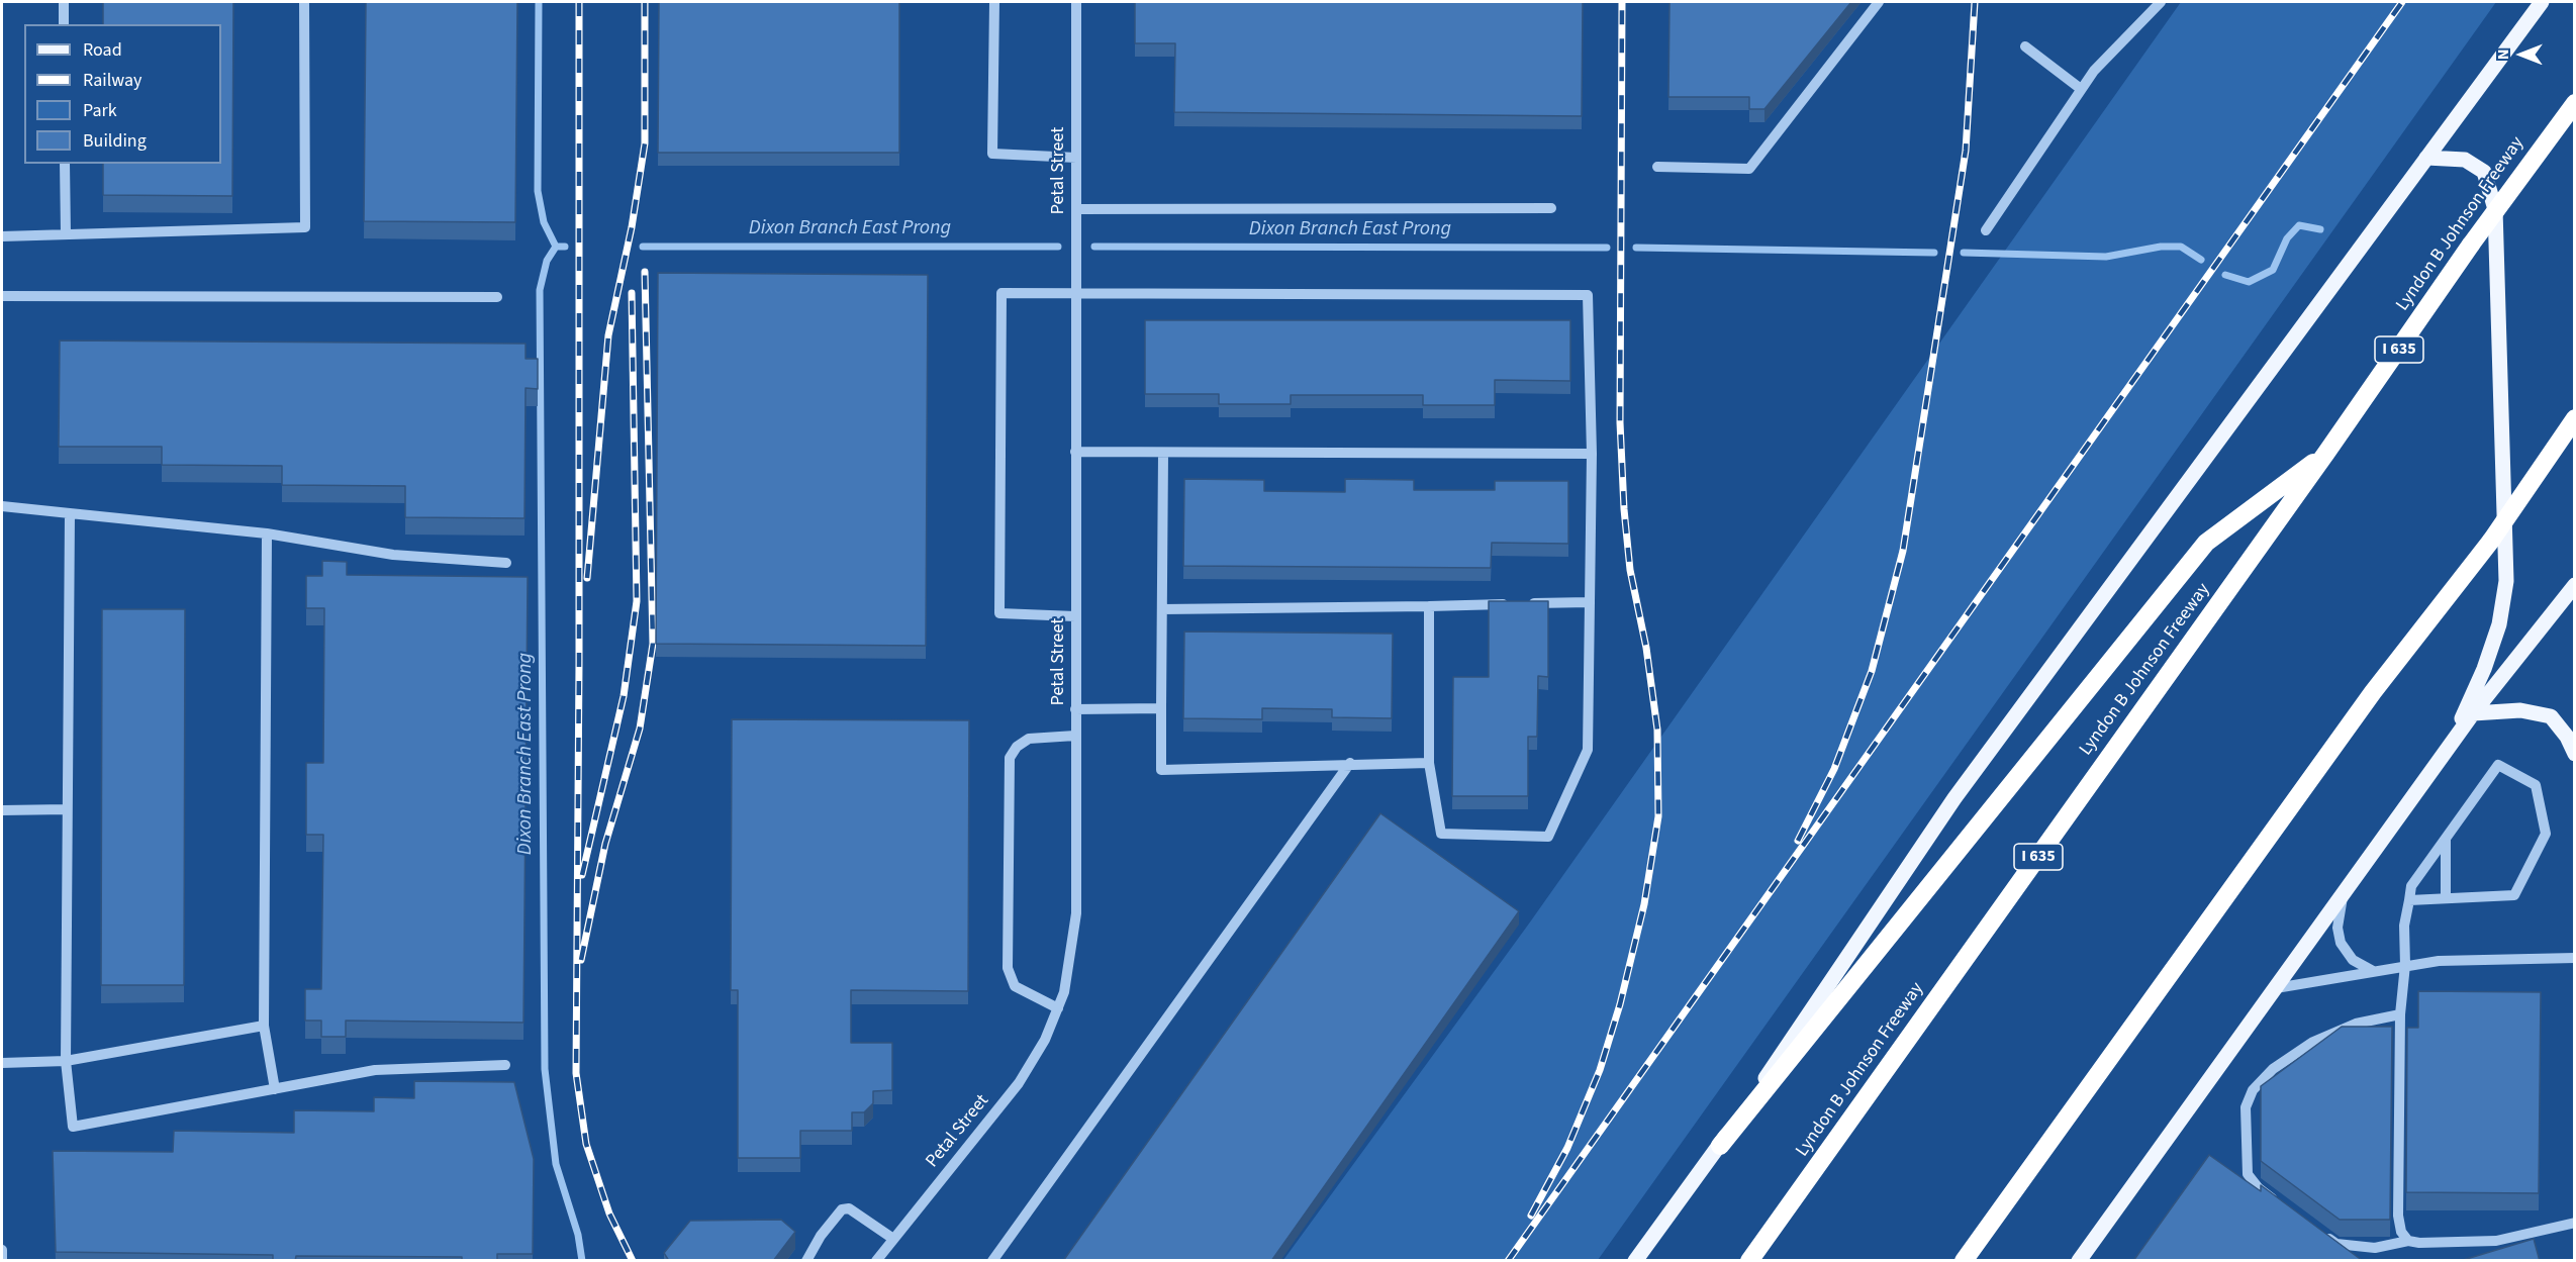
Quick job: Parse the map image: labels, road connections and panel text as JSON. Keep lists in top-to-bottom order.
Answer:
{
  "streets": {
    "highway": ["Lyndon B Johnson Freeway", "I 635"],
    "street": ["Petal Street"]
  },
  "water": ["Dixon Branch East Prong"],
  "legend": [
    "Road",
    "Railway",
    "Park",
    "Building"
  ],
  "north": "left"
}
